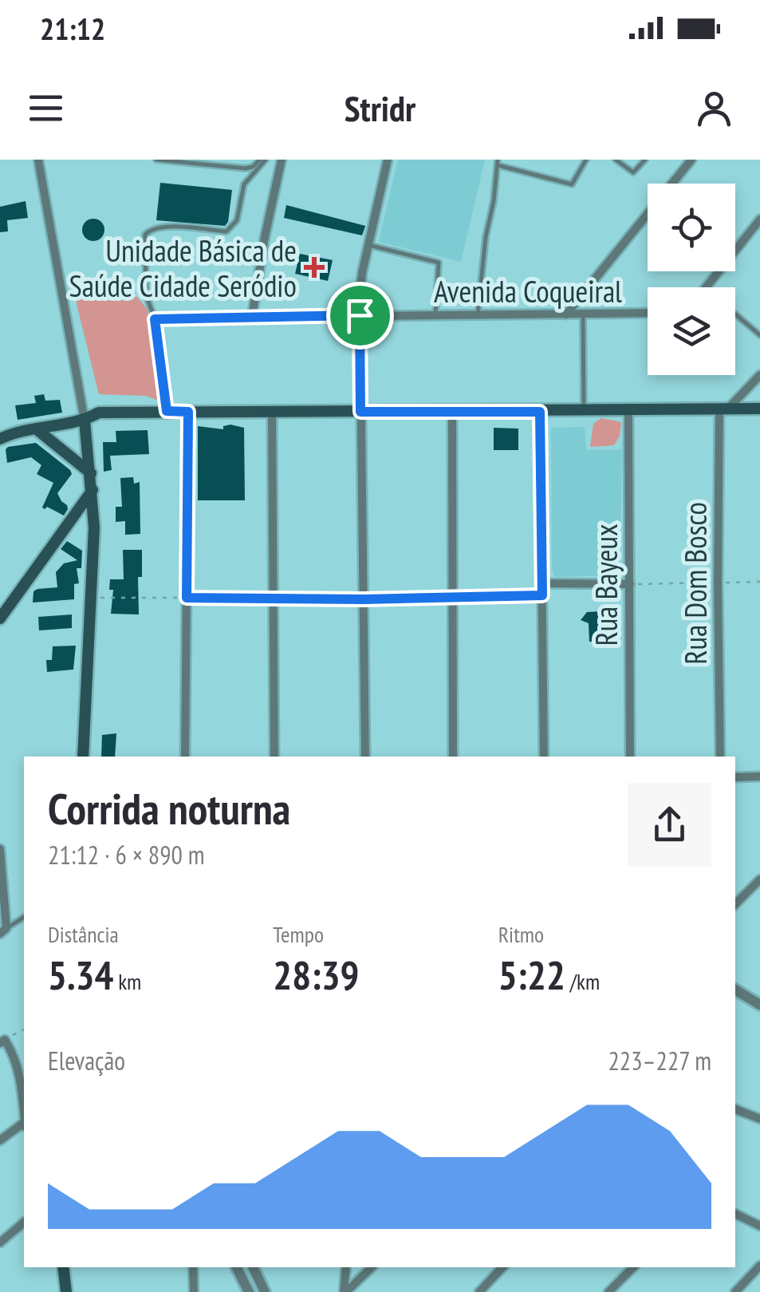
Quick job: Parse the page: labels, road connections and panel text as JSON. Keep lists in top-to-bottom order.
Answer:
{
  "streets": {
    "street": ["Avenida Coqueiral", "Rua Dom Bosco", "Rua Bayeux"]
  },
  "places": {
    "health": ["Unidade Básica de Saúde Cidade Seródio"]
  },
  "page": {
    "status": "21:12",
    "header": "Stridr",
    "heading": ["Corrida noturna", "21:12 · 6 × 890 m"],
    "stats": [
      ["Distância", "5.34 km"],
      ["Tempo", "28:39"],
      ["Ritmo", "5:22 /km"]
    ],
    "chart": ["Elevação", "223–227 m"]
  }
}
